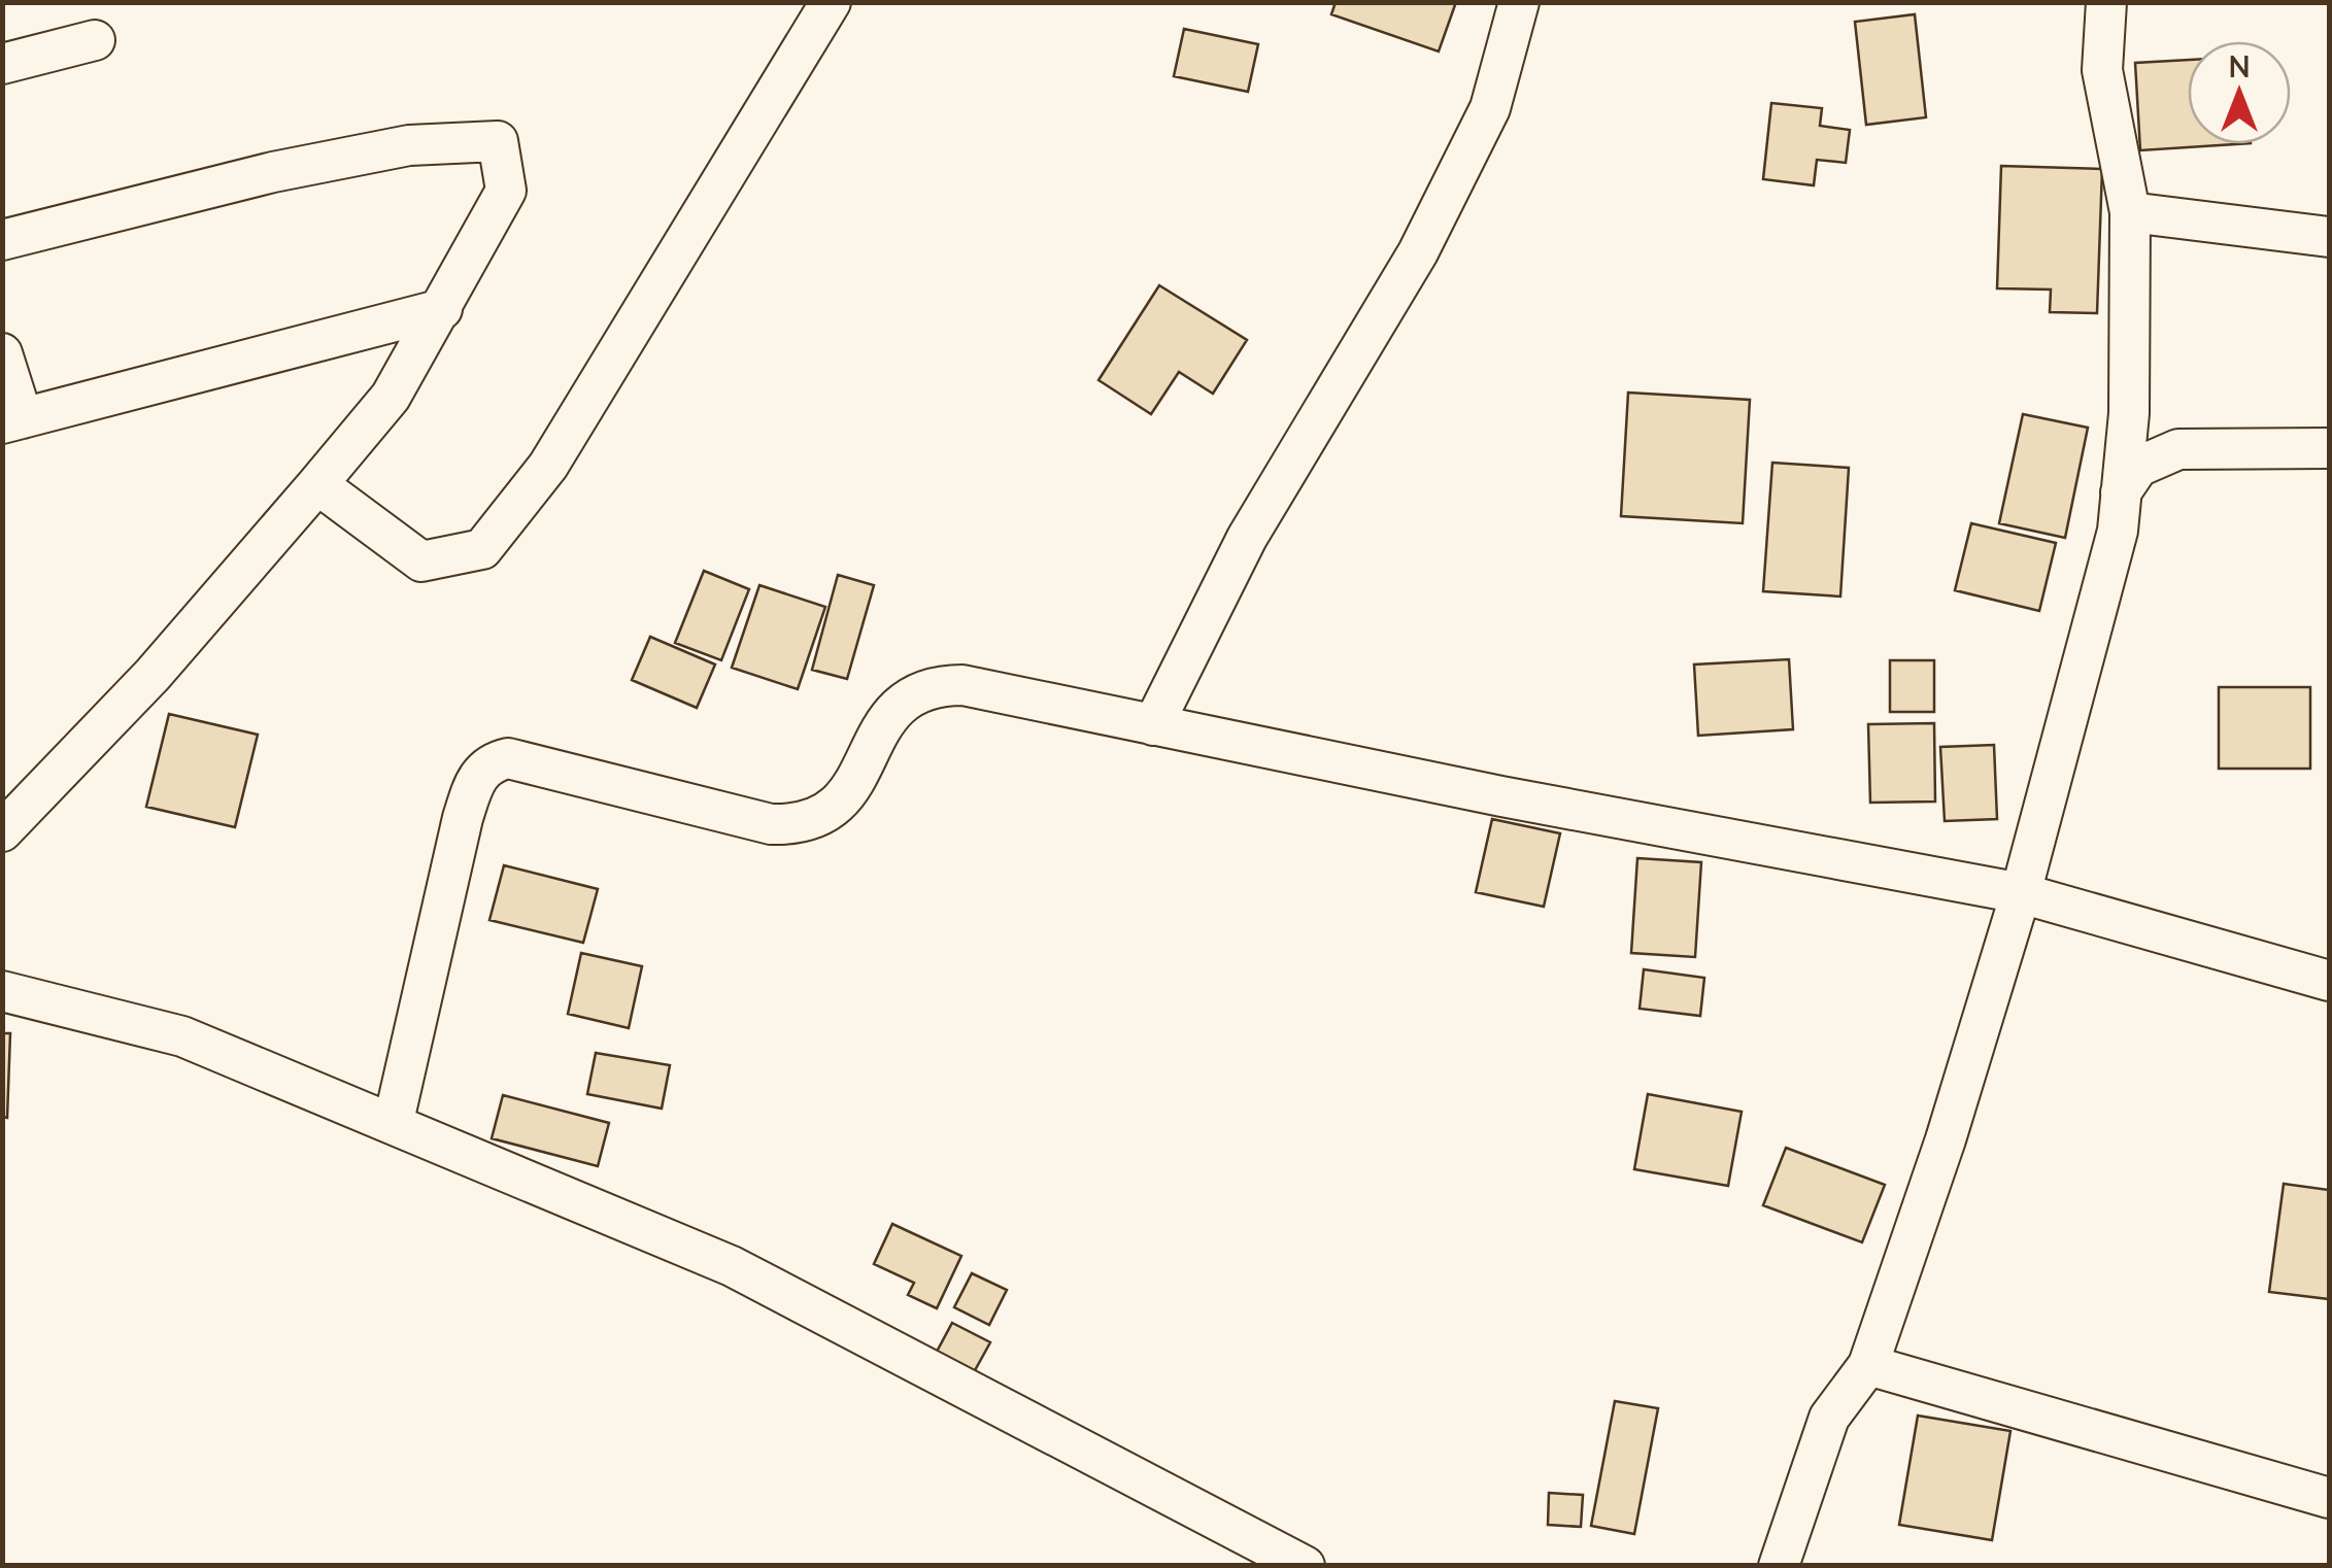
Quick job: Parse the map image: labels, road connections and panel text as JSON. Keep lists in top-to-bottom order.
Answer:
{
  "north": "top"
}
